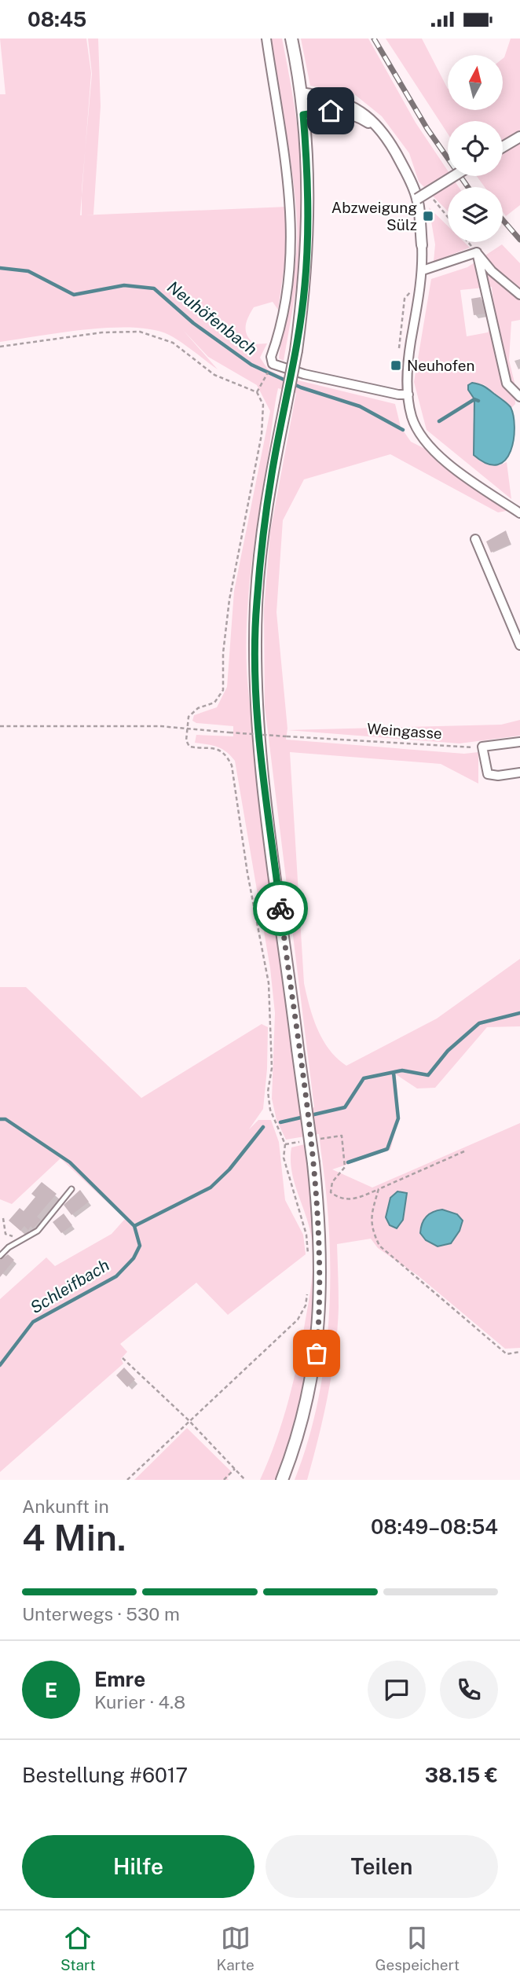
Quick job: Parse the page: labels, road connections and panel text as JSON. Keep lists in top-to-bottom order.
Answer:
{
  "streets": {
    "path": ["Weingasse"]
  },
  "water": ["Neuhöfenbach", "Schleifbach"],
  "places": {
    "transit": ["Abzweigung Sülz", "Neuhofen"]
  },
  "north": "top",
  "page": {
    "status": "08:45",
    "heading": ["4 Min.", "Ankunft in", "08:49–08:54"],
    "panel": [
      "Emre",
      "Kurier · 4.8",
      "Bestellung #6017",
      "38.15 €"
    ],
    "bar": "Unterwegs · 530 m",
    "round": "E",
    "buttons": ["Hilfe", "Teilen"],
    "tabs": ["Start", "Karte", "Gespeichert"]
  }
}
